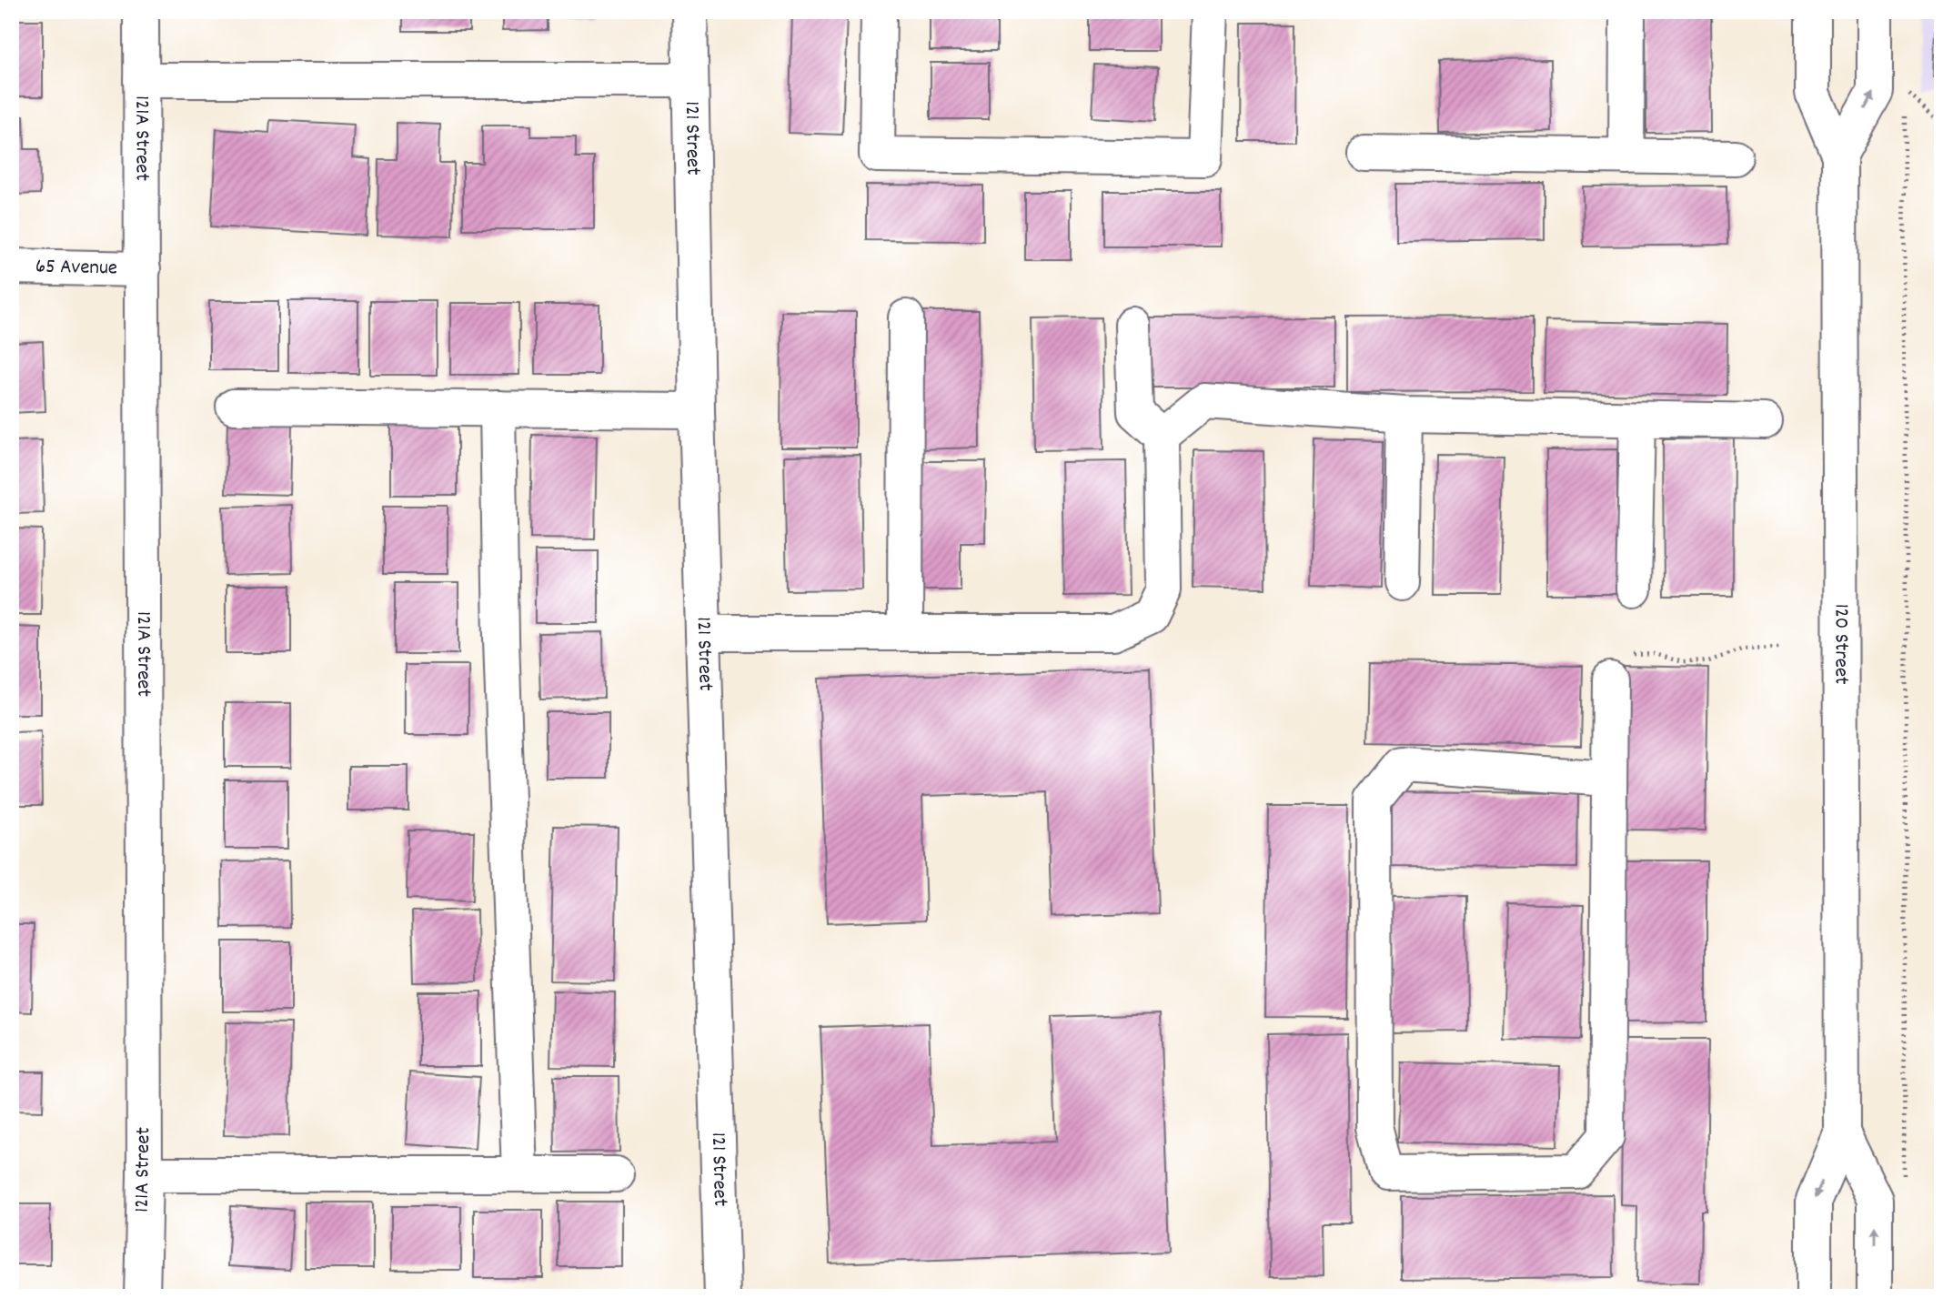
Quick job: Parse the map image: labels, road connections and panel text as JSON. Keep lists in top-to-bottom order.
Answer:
{
  "streets": {
    "street": [
      "121A Street",
      "121 Street",
      "65 Avenue",
      "120 Street"
    ]
  },
  "crossings": [
    ["121A Street", "65 Avenue"]
  ]
}
